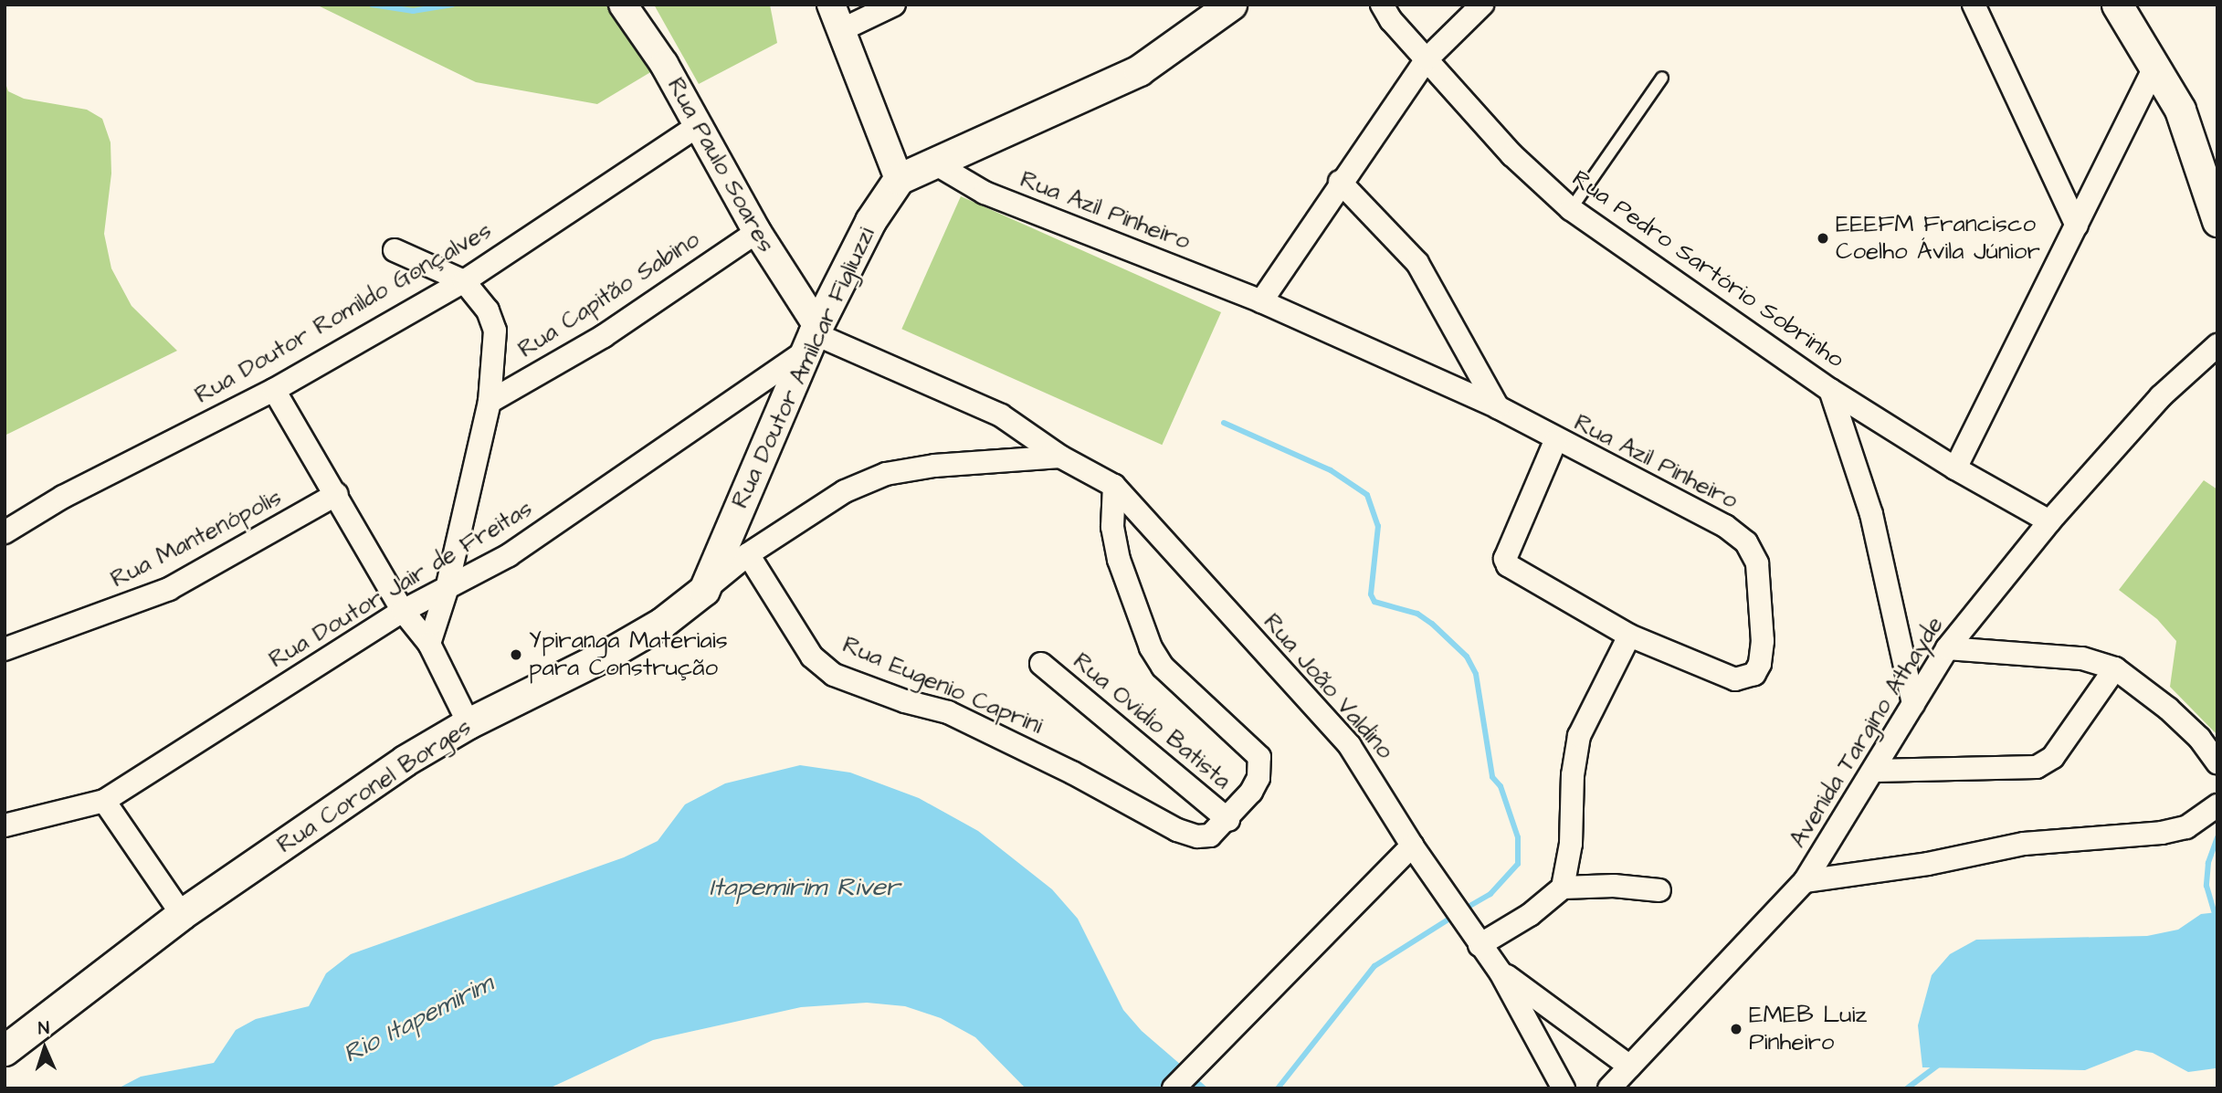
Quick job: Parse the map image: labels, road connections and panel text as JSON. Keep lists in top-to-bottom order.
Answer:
{
  "streets": {
    "main road": ["Rua Doutor Amilcar Figliuzzi", "Rua Coronel Borges"],
    "street": [
      "Rua Paulo Soares",
      "Rua Azil Pinheiro",
      "Rua Pedro Sartório Sobrinho",
      "Rua Capitão Sabino",
      "Rua Doutor Romildo Gonçalves",
      "Rua Mantenópolis",
      "Rua Doutor Jair de Freitas",
      "Rua Eugenio Caprini",
      "Rua João Valdino",
      "Rua Ovidio Batista",
      "Avenida Targino Athayde"
    ]
  },
  "crossings": [
    ["Rua Paulo Soares", "Rua Capitão Sabino"],
    ["Rua Paulo Soares", "Rua Doutor Romildo Gonçalves"],
    ["Rua Paulo Soares", "Rua Doutor Amilcar Figliuzzi"],
    ["Rua Paulo Soares", "Rua Doutor Jair de Freitas"],
    ["Rua Pedro Sartório Sobrinho", "Avenida Targino Athayde"],
    ["Rua Doutor Amilcar Figliuzzi", "Rua Doutor Jair de Freitas"],
    ["Rua Doutor Amilcar Figliuzzi", "Rua Coronel Borges"],
    ["Rua Eugenio Caprini", "Rua Ovidio Batista"],
    ["Rua Eugenio Caprini", "Rua Coronel Borges"],
    ["Rua João Valdino", "Avenida Targino Athayde"]
  ],
  "water": ["Itapemirim River", "Rio Itapemirim"],
  "places": ["EEEFM Francisco Coelho Ávila Júnior", "Ypiranga Materiais para Construção", "EMEB Luiz Pinheiro"],
  "north": "top"
}
